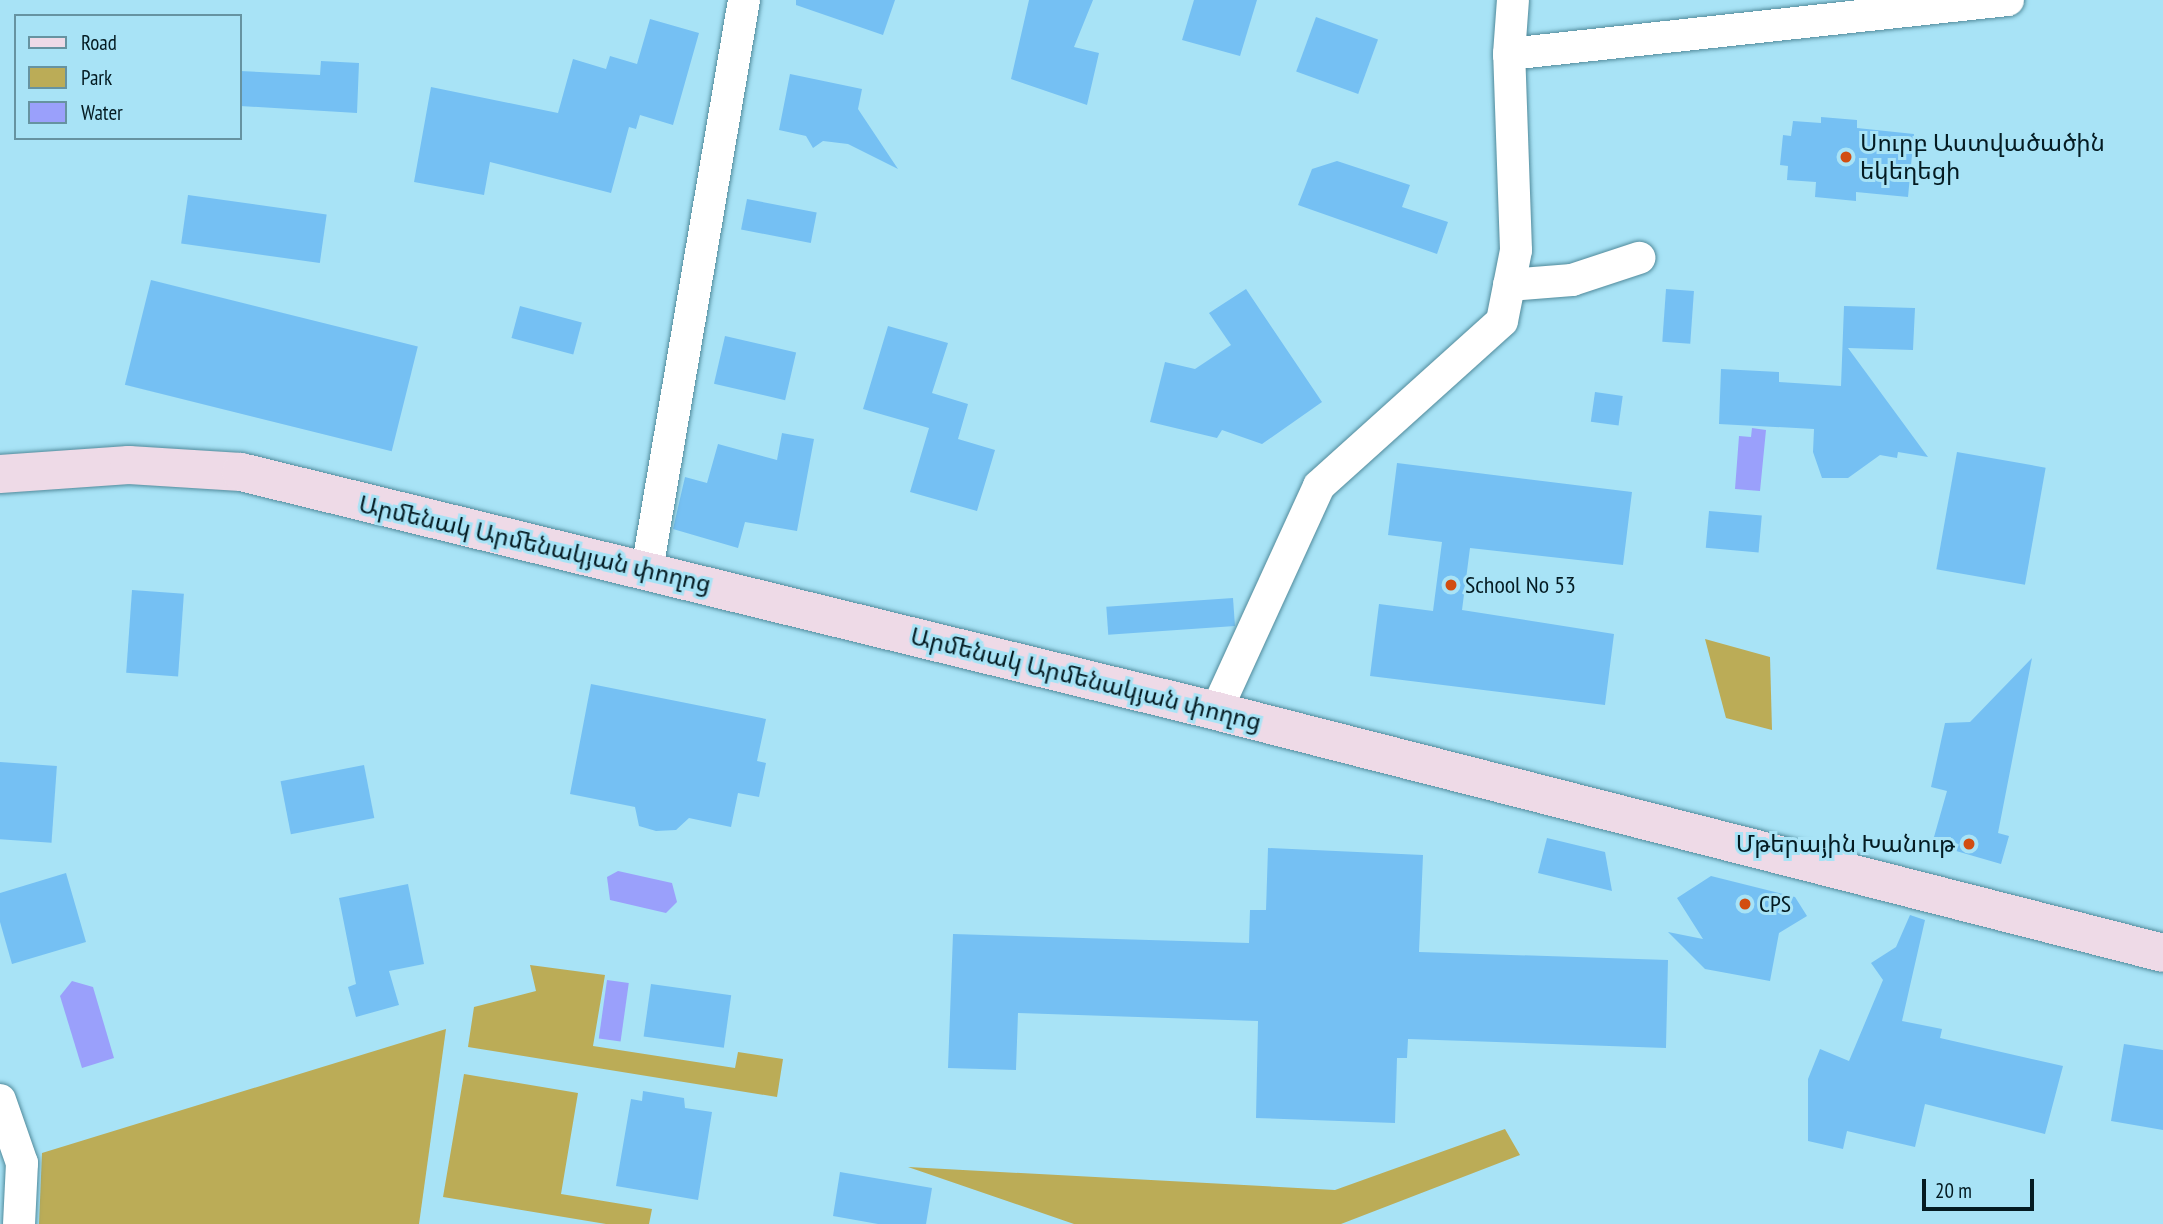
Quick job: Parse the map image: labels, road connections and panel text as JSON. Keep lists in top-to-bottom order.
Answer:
{
  "streets": {
    "main road": ["Արմենակ Արմենակյան փողոց"]
  },
  "places": [
    "Սուրբ Աստվածածին եկեղեցի",
    "School No 53",
    "Մթերային Խանութ",
    "CPS"
  ],
  "legend": ["Road", "Park", "Water"],
  "scale_bar": "20 m"
}
